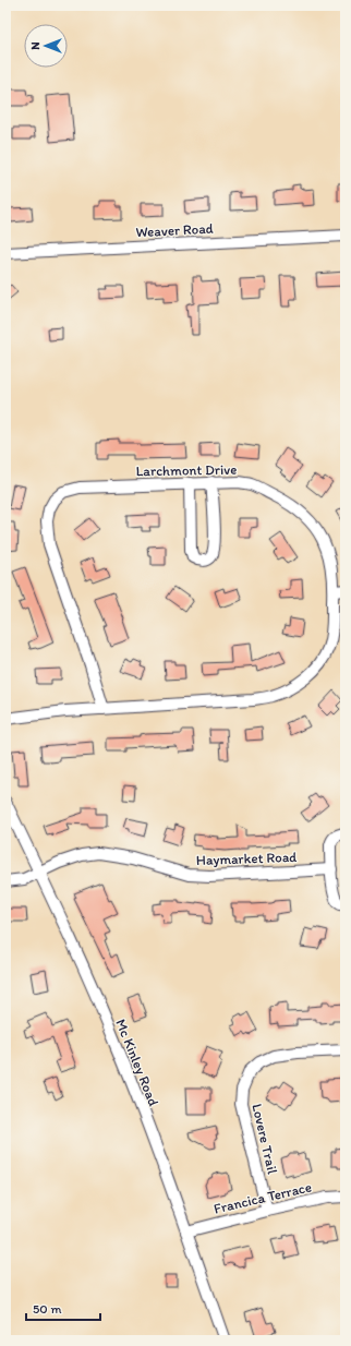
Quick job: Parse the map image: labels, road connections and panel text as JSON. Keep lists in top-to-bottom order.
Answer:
{
  "streets": {
    "street": [
      "Weaver Road",
      "Larchmont Drive",
      "Haymarket Road",
      "Mc Kinley Road",
      "Lovere Trail",
      "Francica Terrace"
    ]
  },
  "crossings": [
    ["Haymarket Road", "Mc Kinley Road"],
    ["Mc Kinley Road", "Francica Terrace"],
    ["Lovere Trail", "Francica Terrace"]
  ],
  "scale_bar": "50 m",
  "north": "left"
}
